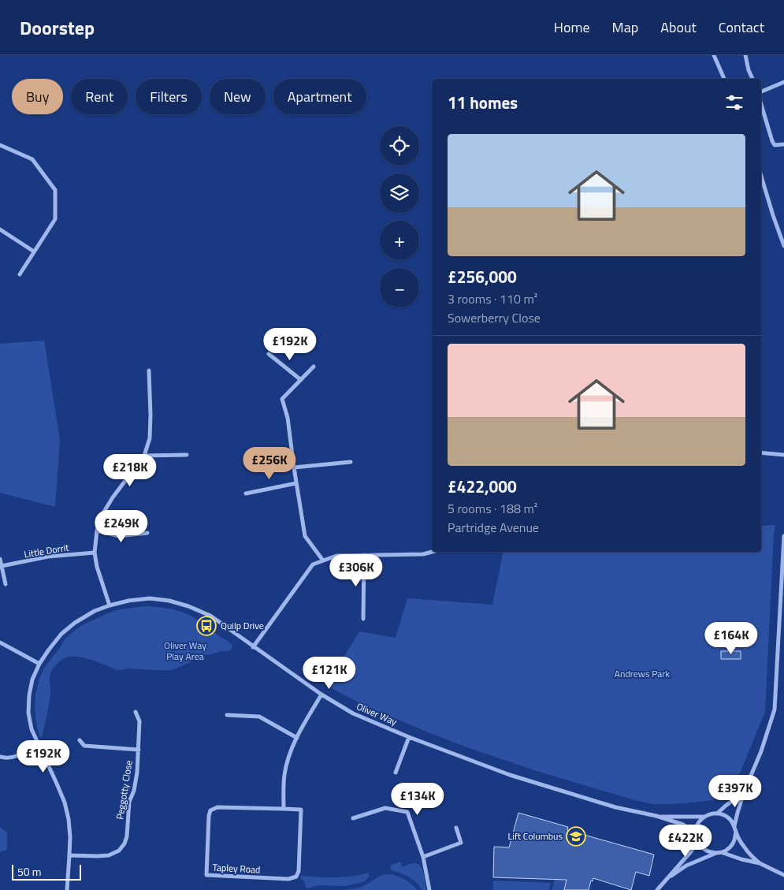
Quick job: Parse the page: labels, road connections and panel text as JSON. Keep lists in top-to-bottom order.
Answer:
{
  "streets": {
    "street": [
      "Little Dorrit",
      "Oliver Way",
      "Peggotty Close",
      "Tapley Road"
    ]
  },
  "crossings": [
    ["Oliver Way", "Peggotty Close"]
  ],
  "parks": ["Oliver Way Play Area", "Andrews Park"],
  "places": {
    "bus stop": ["Quilp Drive"],
    "school or university": ["Lift Columbus"]
  },
  "scale_bar": "50 m",
  "page": {
    "header": "Doorstep",
    "nav": [
      "Home",
      "Map",
      "About",
      "Contact"
    ],
    "chip": [
      "Buy",
      "Rent",
      "Filters",
      "New",
      "Apartment"
    ],
    "heading": "11 homes",
    "map_buttons": ["+", "−"],
    "list": [
      {
        "name": "£256,000",
        "note": "3 rooms · 110 m² · Sowerberry Close"
      },
      {
        "name": "£422,000",
        "note": "5 rooms · 188 m² · Partridge Avenue"
      }
    ],
    "price": [
      "£192K",
      "£256K",
      "£218K",
      "£249K",
      "£306K",
      "£164K",
      "£121K",
      "£192K",
      "£397K",
      "£134K",
      "£422K"
    ],
    "scale": "50 m"
  }
}
